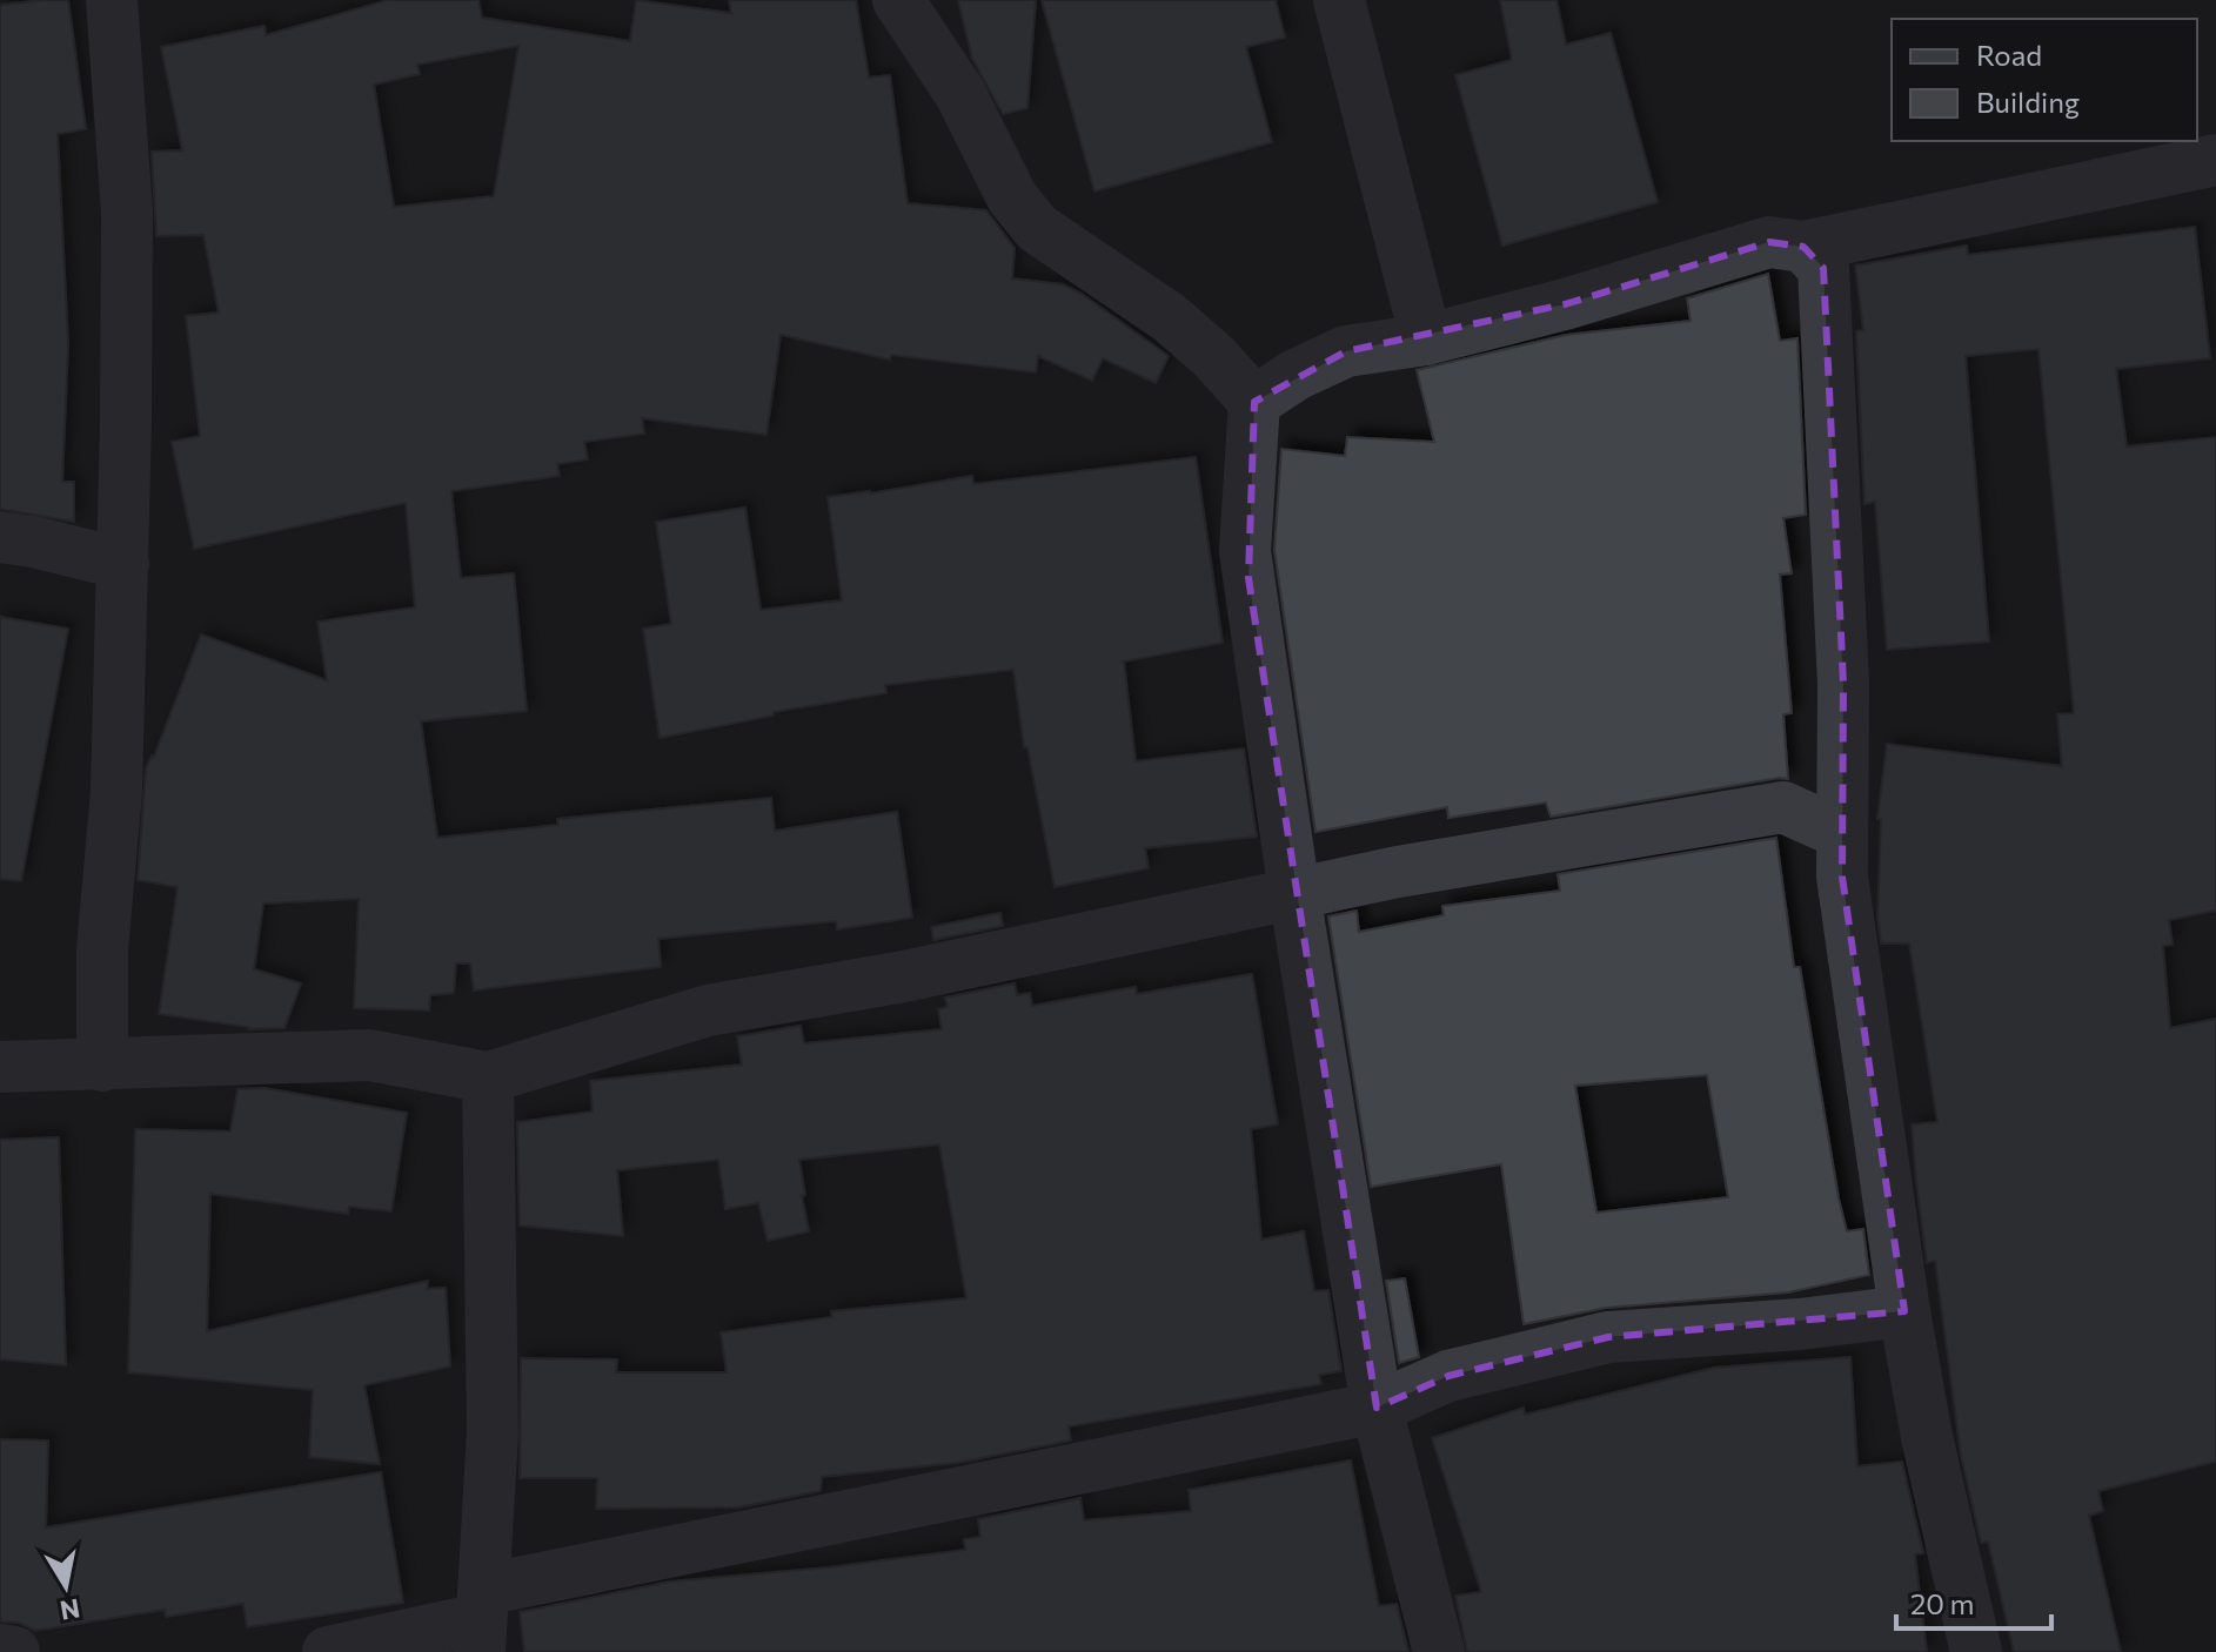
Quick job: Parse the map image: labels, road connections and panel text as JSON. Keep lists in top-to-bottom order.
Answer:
{
  "legend": ["Road", "Building"],
  "scale_bar": "20 m",
  "north": "bottom"
}
